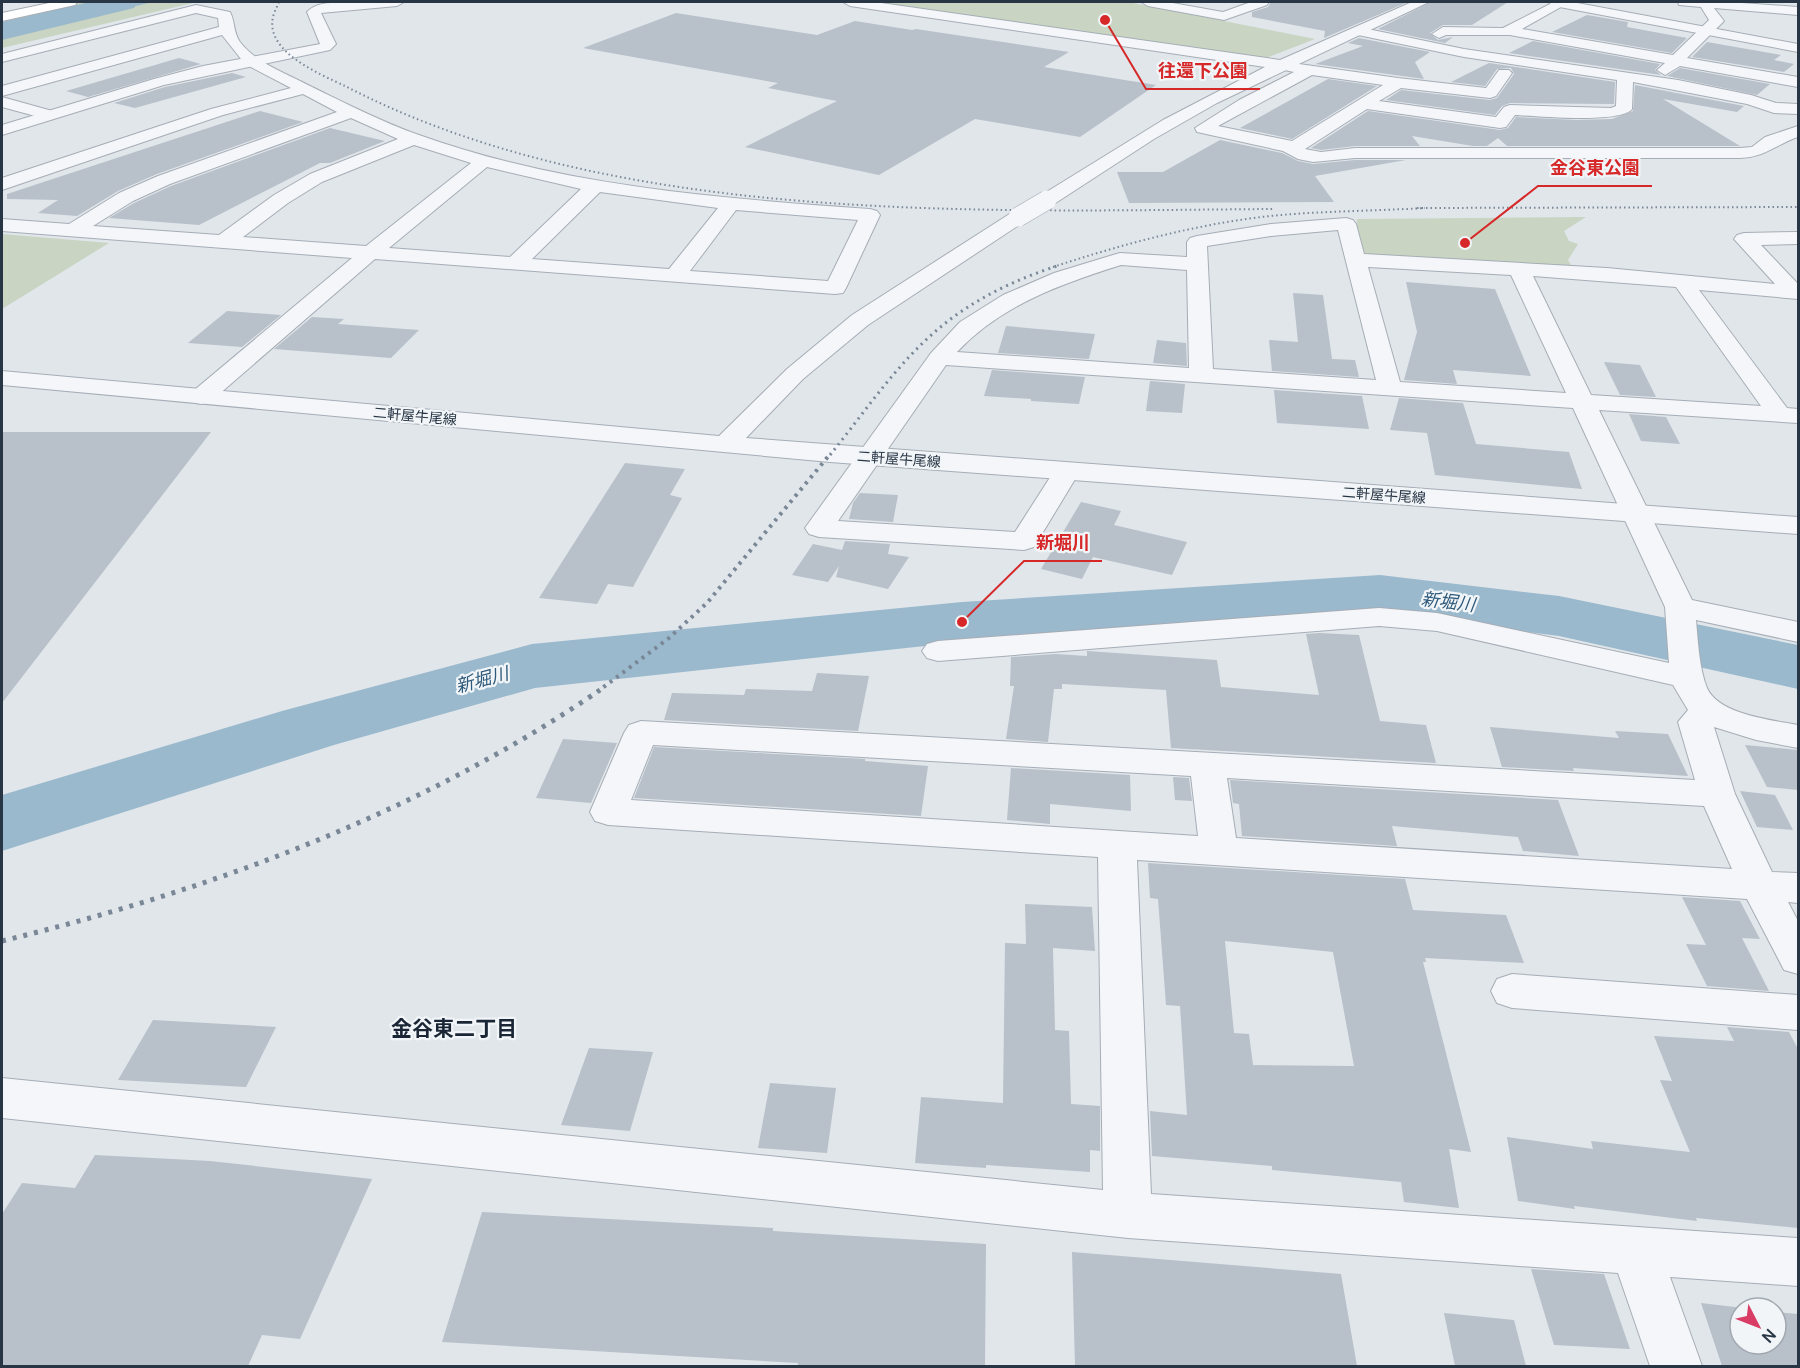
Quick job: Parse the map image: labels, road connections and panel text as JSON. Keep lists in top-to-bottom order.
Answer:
{
  "streets": {
    "street": ["二軒屋牛尾線"]
  },
  "districts": ["金谷東二丁目"],
  "water": ["新堀川"],
  "places": ["往還下公園", "金谷東公園", "新堀川"],
  "north": "bottom right"
}
